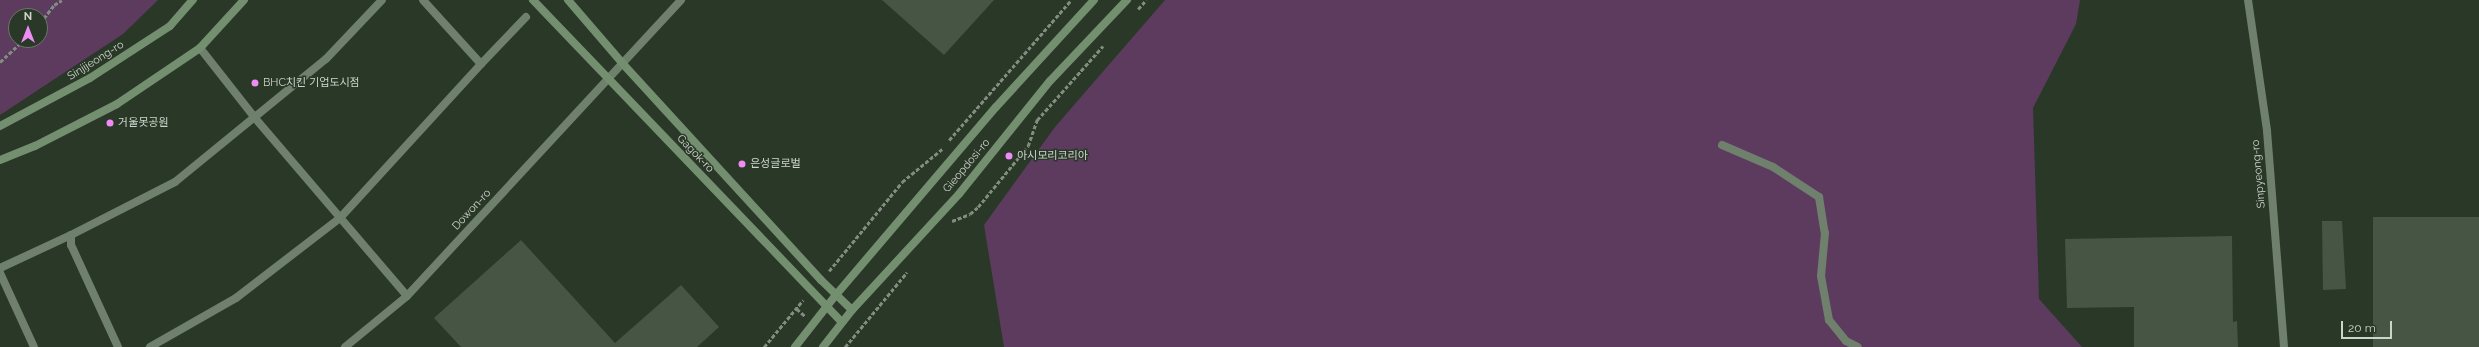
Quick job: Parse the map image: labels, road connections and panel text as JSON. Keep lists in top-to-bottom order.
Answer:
{
  "streets": {
    "street": [
      "Sinjijeong-ro",
      "Gagok-ro",
      "Gieopdosi-ro",
      "Sinpyeong-ro",
      "Dowon-ro"
    ]
  },
  "crossings": [
    ["Gagok-ro", "Gieopdosi-ro"],
    ["Gagok-ro", "Dowon-ro"]
  ],
  "places": [
    "BHC치킨 기업도시점",
    "거울못공원",
    "아시모리코리아",
    "은성글로벌"
  ],
  "scale_bar": "20 m",
  "north": "top"
}
